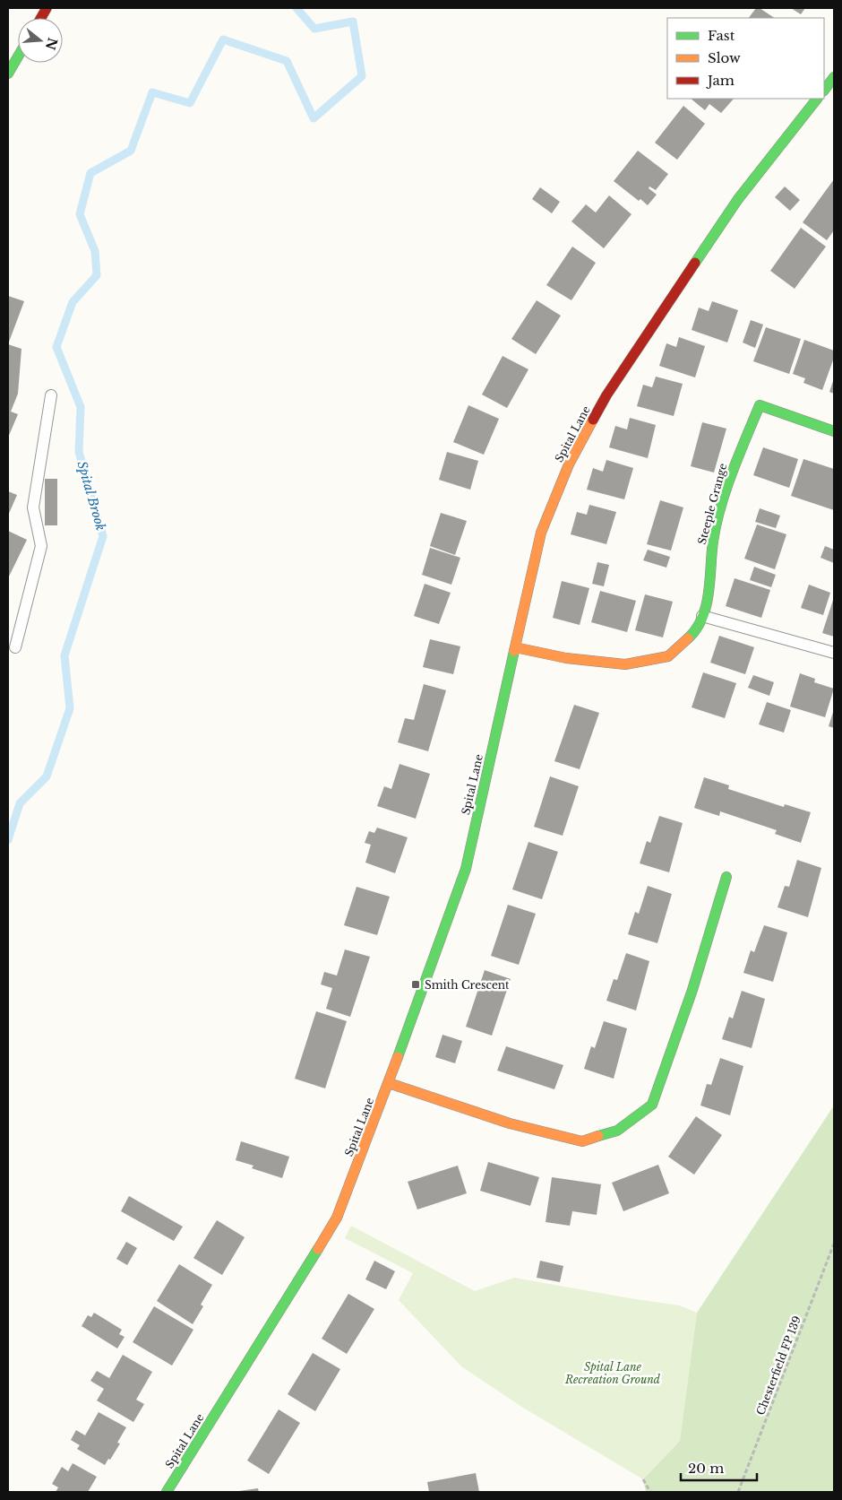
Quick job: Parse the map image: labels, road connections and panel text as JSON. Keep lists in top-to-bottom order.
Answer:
{
  "streets": {
    "main road": ["Spital Lane", "Steeple Grange"],
    "path": ["Chesterfield FP 139"]
  },
  "crossings": [
    ["Spital Lane", "Steeple Grange"]
  ],
  "water": ["Spital Brook"],
  "parks": ["Spital Lane Recreation Ground"],
  "places": {
    "transit": ["Smith Crescent"]
  },
  "legend": ["Fast", "Slow", "Jam"],
  "scale_bar": "20 m",
  "north": "right"
}
